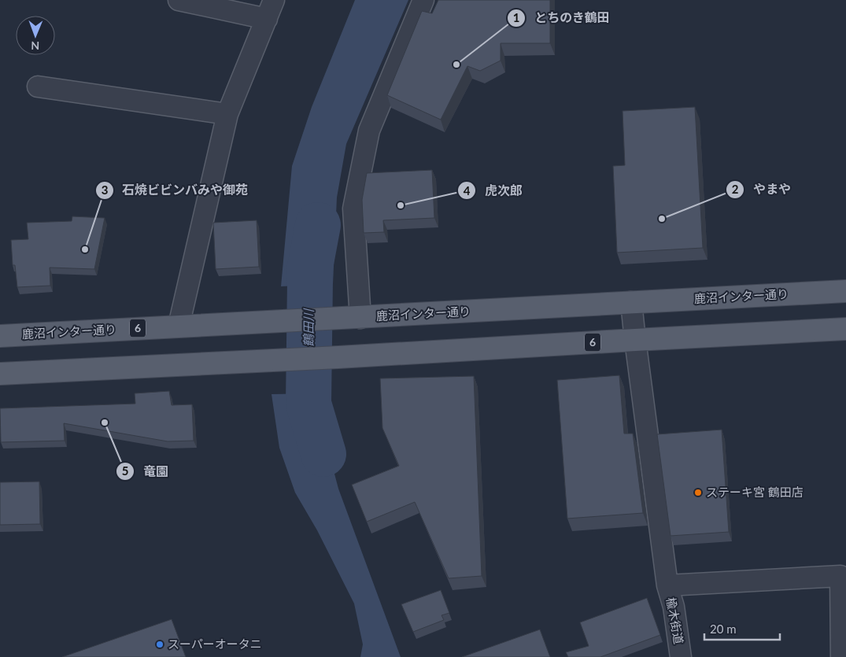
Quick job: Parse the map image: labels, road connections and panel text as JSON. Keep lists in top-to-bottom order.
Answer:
{
  "streets": {
    "main road": ["鹿沼インター通り", "6"],
    "street": ["楡木街道"]
  },
  "crossings": [
    ["鹿沼インター通り", "楡木街道"],
    ["6", "楡木街道"]
  ],
  "water": ["鶴田川"],
  "places": [
    "とちのき鶴田",
    "虎次郎",
    "やまや",
    "石焼ビビンバみや御苑",
    "竜園",
    "ステーキ宮 鶴田店",
    "スーパーオータニ"
  ],
  "scale_bar": "20 m",
  "north": "bottom"
}
